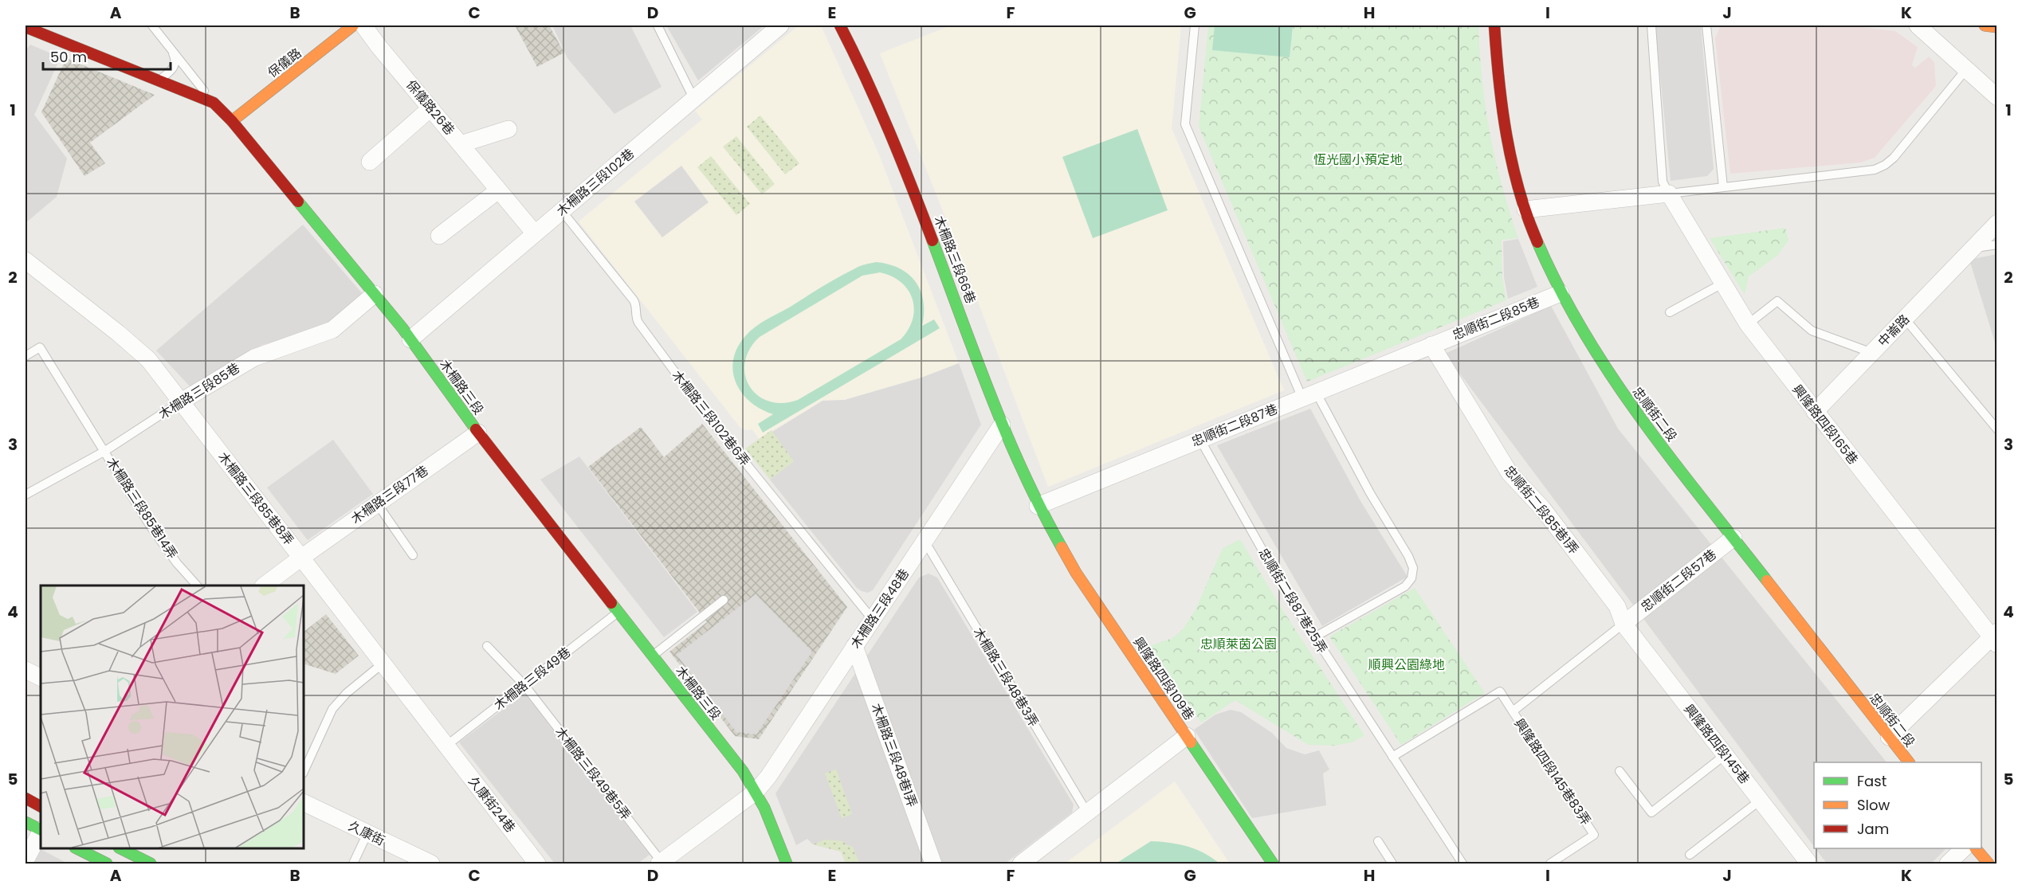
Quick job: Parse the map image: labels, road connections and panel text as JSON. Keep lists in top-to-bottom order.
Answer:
{
  "streets": {
    "street": [
      "保儀路",
      "保儀路26巷",
      "木柵路三段102巷",
      "木柵路三段66巷",
      "忠順街二段85巷",
      "中崙路",
      "木柵路三段",
      "木柵路三段85巷",
      "忠順街二段",
      "興隆路四段165巷",
      "忠順街二段87巷",
      "木柵路三段77巷",
      "木柵路三段85巷8弄",
      "忠順街二段85巷1弄",
      "忠順街二段57巷",
      "木柵路三段48巷",
      "興隆路四段109巷",
      "興隆路四段145巷",
      "木柵路三段48巷1弄",
      "久康街24巷",
      "久康街"
    ],
    "lane": [
      "木柵路三段102巷6弄",
      "木柵路三段85巷14弄",
      "忠順街二段87巷25弄",
      "木柵路三段48巷3弄",
      "木柵路三段49巷",
      "興隆路四段145巷83弄",
      "木柵路三段49巷5弄"
    ]
  },
  "crossings": [
    ["保儀路", "木柵路三段"],
    ["保儀路26巷", "木柵路三段102巷"],
    ["木柵路三段102巷", "木柵路三段"],
    ["木柵路三段102巷", "木柵路三段102巷6弄"],
    ["木柵路三段66巷", "忠順街二段87巷"],
    ["木柵路三段66巷", "木柵路三段48巷"],
    ["木柵路三段66巷", "興隆路四段109巷"],
    ["忠順街二段85巷", "忠順街二段"],
    ["忠順街二段85巷", "忠順街二段87巷"],
    ["忠順街二段85巷", "忠順街二段85巷1弄"],
    ["中崙路", "興隆路四段165巷"],
    ["木柵路三段", "木柵路三段85巷"],
    ["木柵路三段", "木柵路三段77巷"],
    ["木柵路三段", "木柵路三段48巷"],
    ["木柵路三段", "木柵路三段49巷"],
    ["木柵路三段85巷", "木柵路三段85巷8弄"],
    ["木柵路三段85巷", "木柵路三段85巷14弄"],
    ["忠順街二段", "忠順街二段57巷"],
    ["木柵路三段102巷6弄", "木柵路三段48巷"],
    ["忠順街二段87巷", "忠順街二段85巷1弄"],
    ["忠順街二段87巷", "忠順街二段87巷25弄"],
    ["忠順街二段87巷", "興隆路四段109巷"],
    ["木柵路三段77巷", "木柵路三段85巷8弄"],
    ["木柵路三段77巷", "久康街24巷"],
    ["木柵路三段85巷8弄", "久康街24巷"],
    ["忠順街二段85巷1弄", "忠順街二段57巷"],
    ["忠順街二段85巷1弄", "興隆路四段145巷"],
    ["忠順街二段85巷1弄", "興隆路四段145巷83弄"],
    ["忠順街二段57巷", "興隆路四段145巷"],
    ["忠順街二段57巷", "興隆路四段145巷83弄"],
    ["木柵路三段48巷", "木柵路三段48巷3弄"],
    ["木柵路三段48巷", "木柵路三段48巷1弄"],
    ["木柵路三段48巷", "木柵路三段49巷5弄"],
    ["木柵路三段49巷", "木柵路三段49巷5弄"],
    ["木柵路三段49巷", "久康街24巷"],
    ["興隆路四段145巷", "興隆路四段145巷83弄"]
  ],
  "parks": ["恆光國小預定地", "忠順萊茵公園", "順興公園綠地"],
  "legend": ["Fast", "Slow", "Jam"],
  "scale_bar": "50 m",
  "grid": {
    "columns": [
      "A",
      "B",
      "C",
      "D",
      "E",
      "F",
      "G",
      "H",
      "I",
      "J",
      "K"
    ],
    "rows": [
      "1",
      "2",
      "3",
      "4",
      "5"
    ]
  }
}
